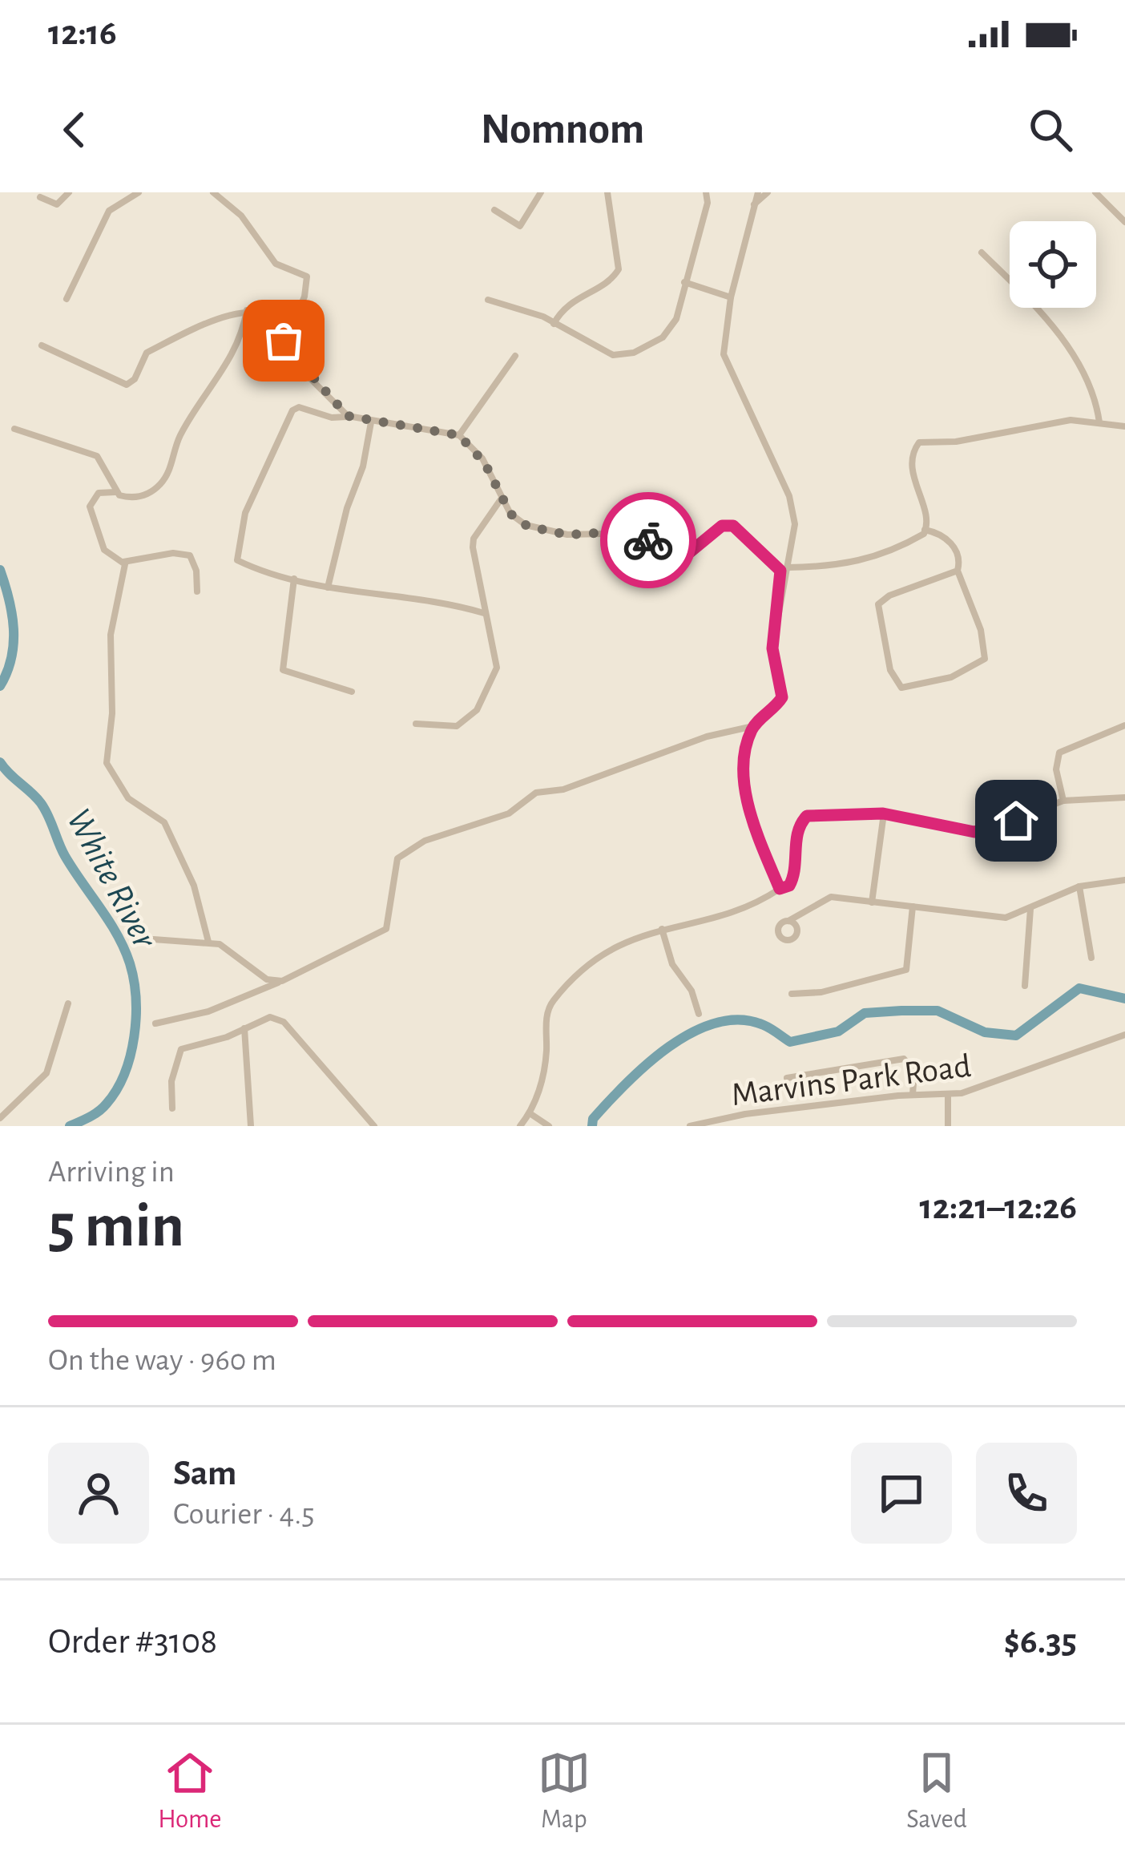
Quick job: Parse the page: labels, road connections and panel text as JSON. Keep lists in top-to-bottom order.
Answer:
{
  "streets": {
    "street": ["Marvins Park Road"]
  },
  "water": ["White River"],
  "page": {
    "status": "12:16",
    "header": "Nomnom",
    "heading": ["5 min", "Arriving in", "12:21–12:26"],
    "panel": [
      "Sam",
      "Courier · 4.5",
      "Order #3108",
      "$6.35"
    ],
    "bar": "On the way · 960 m",
    "tabs": ["Home", "Map", "Saved"]
  }
}
